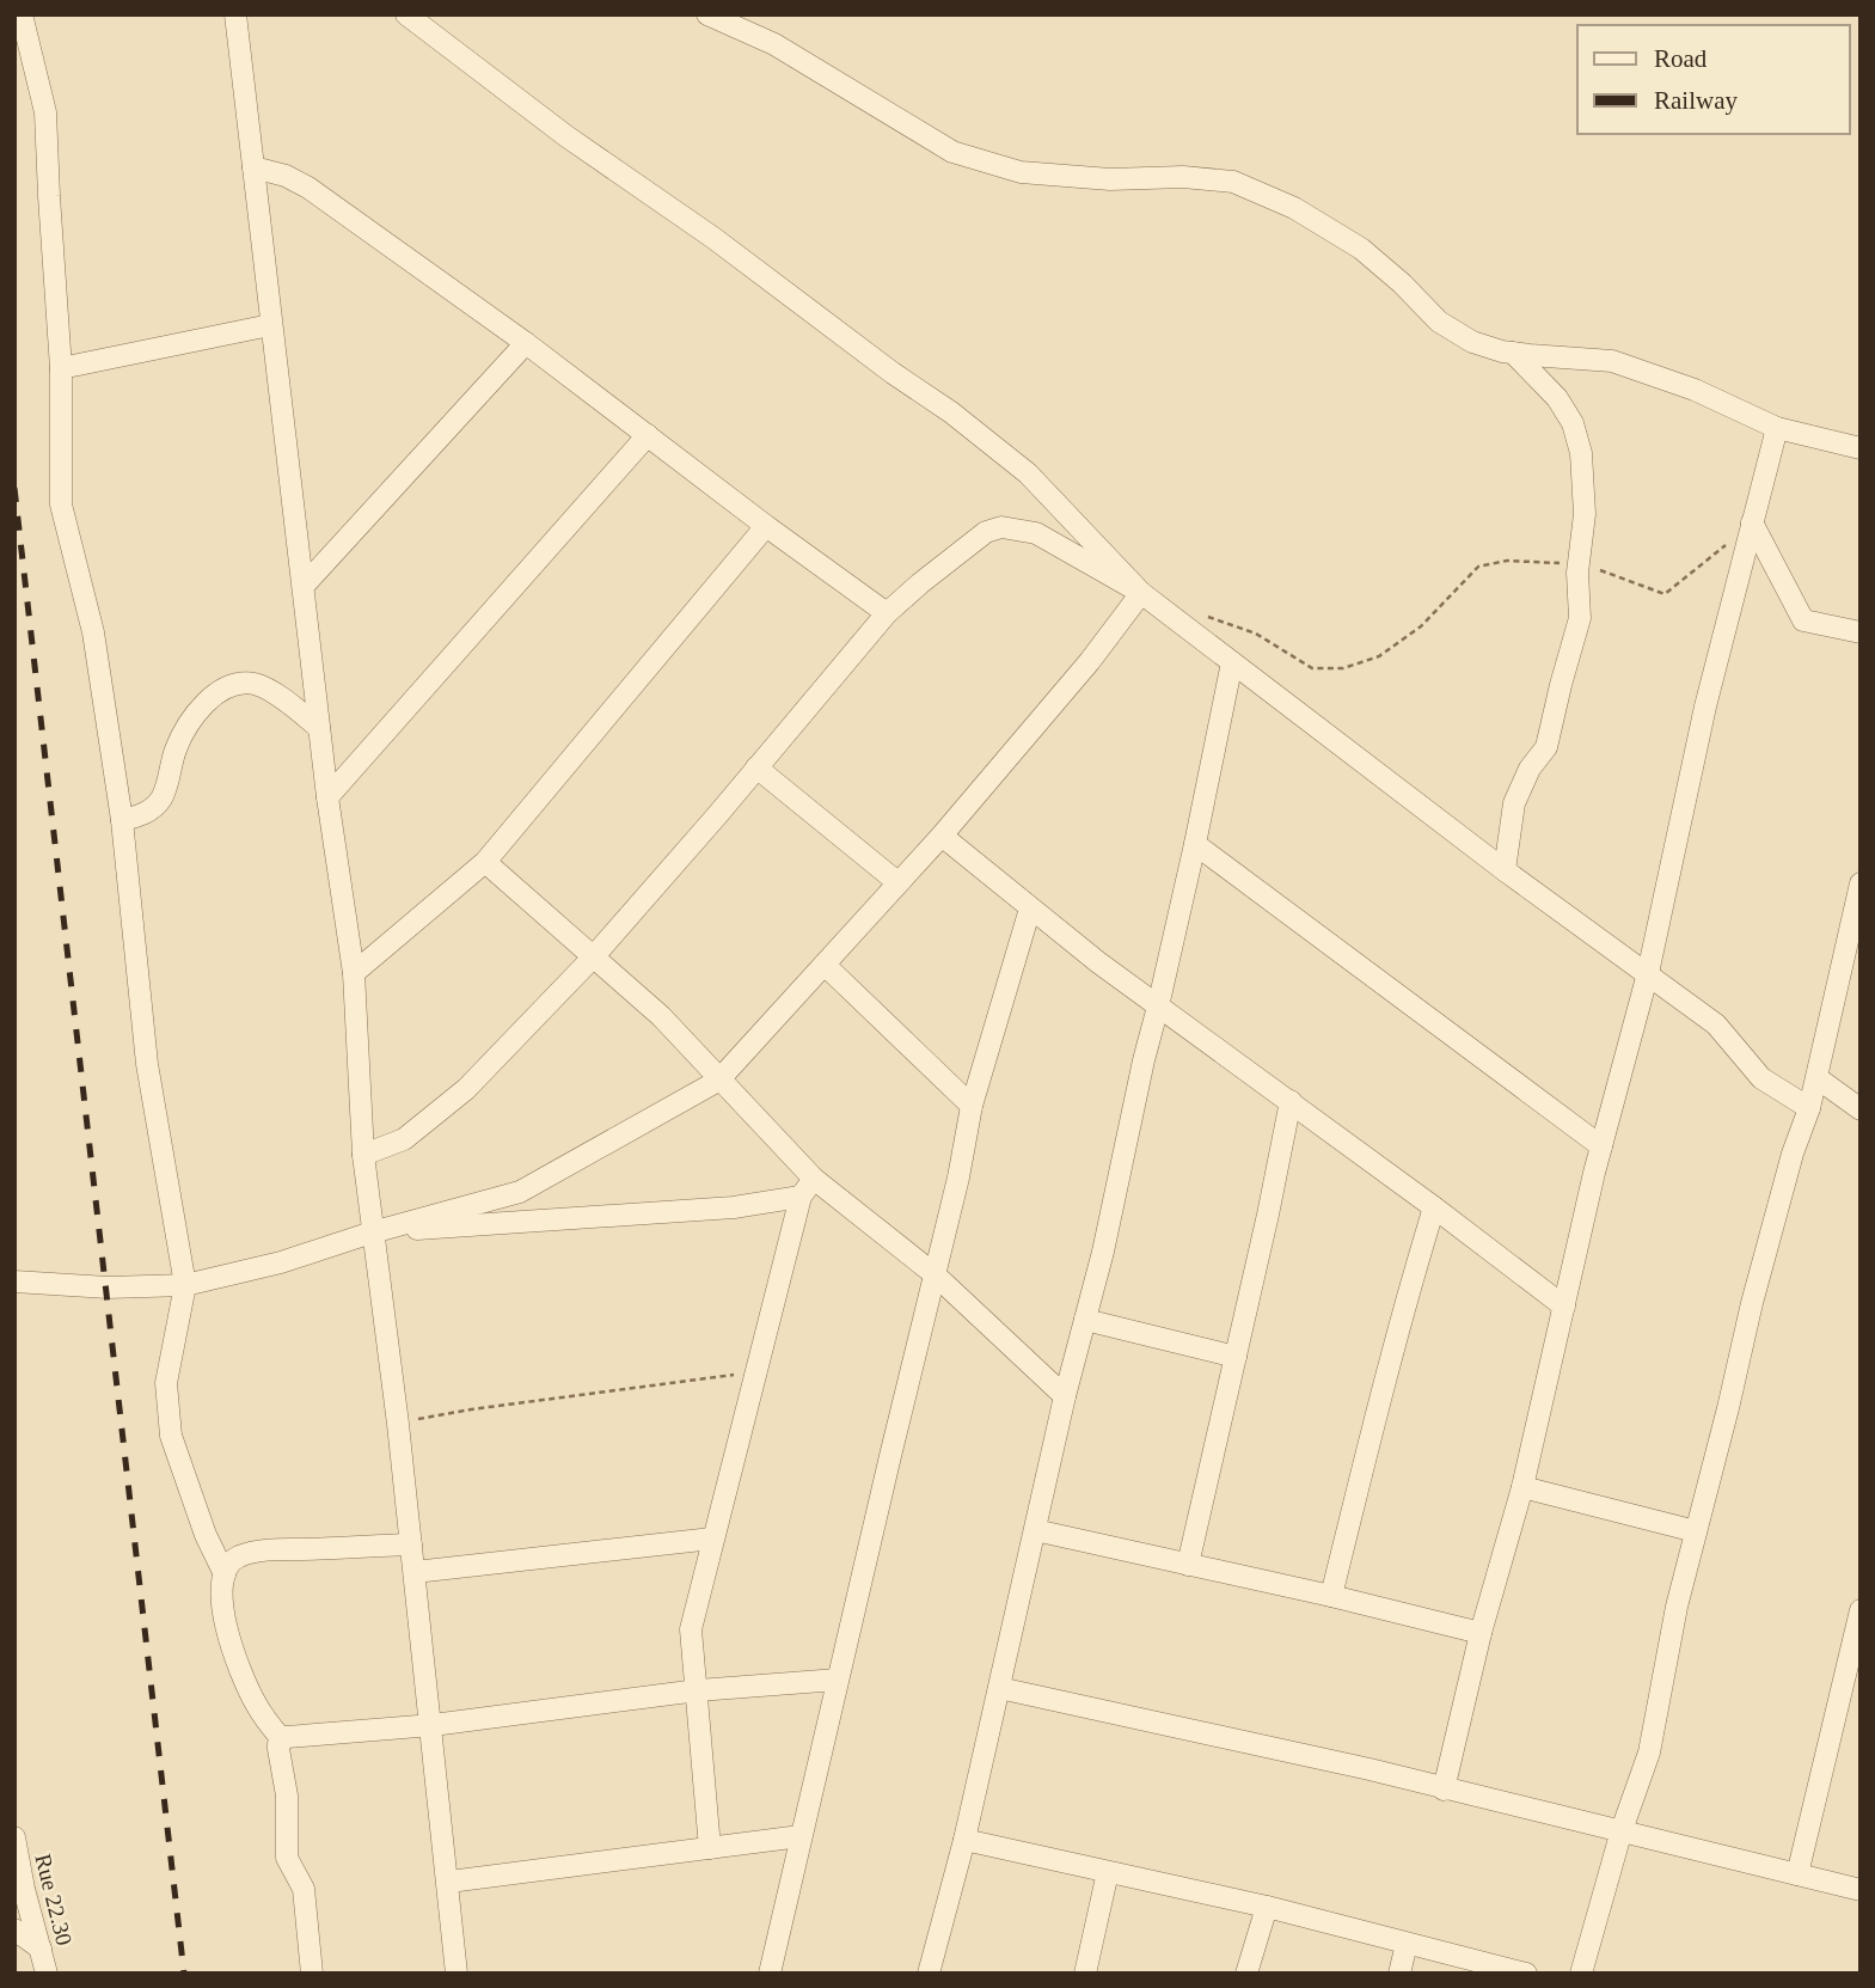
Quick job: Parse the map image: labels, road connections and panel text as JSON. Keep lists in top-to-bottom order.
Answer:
{
  "streets": {
    "street": ["Rue 22.30"]
  },
  "legend": ["Road", "Railway"]
}
